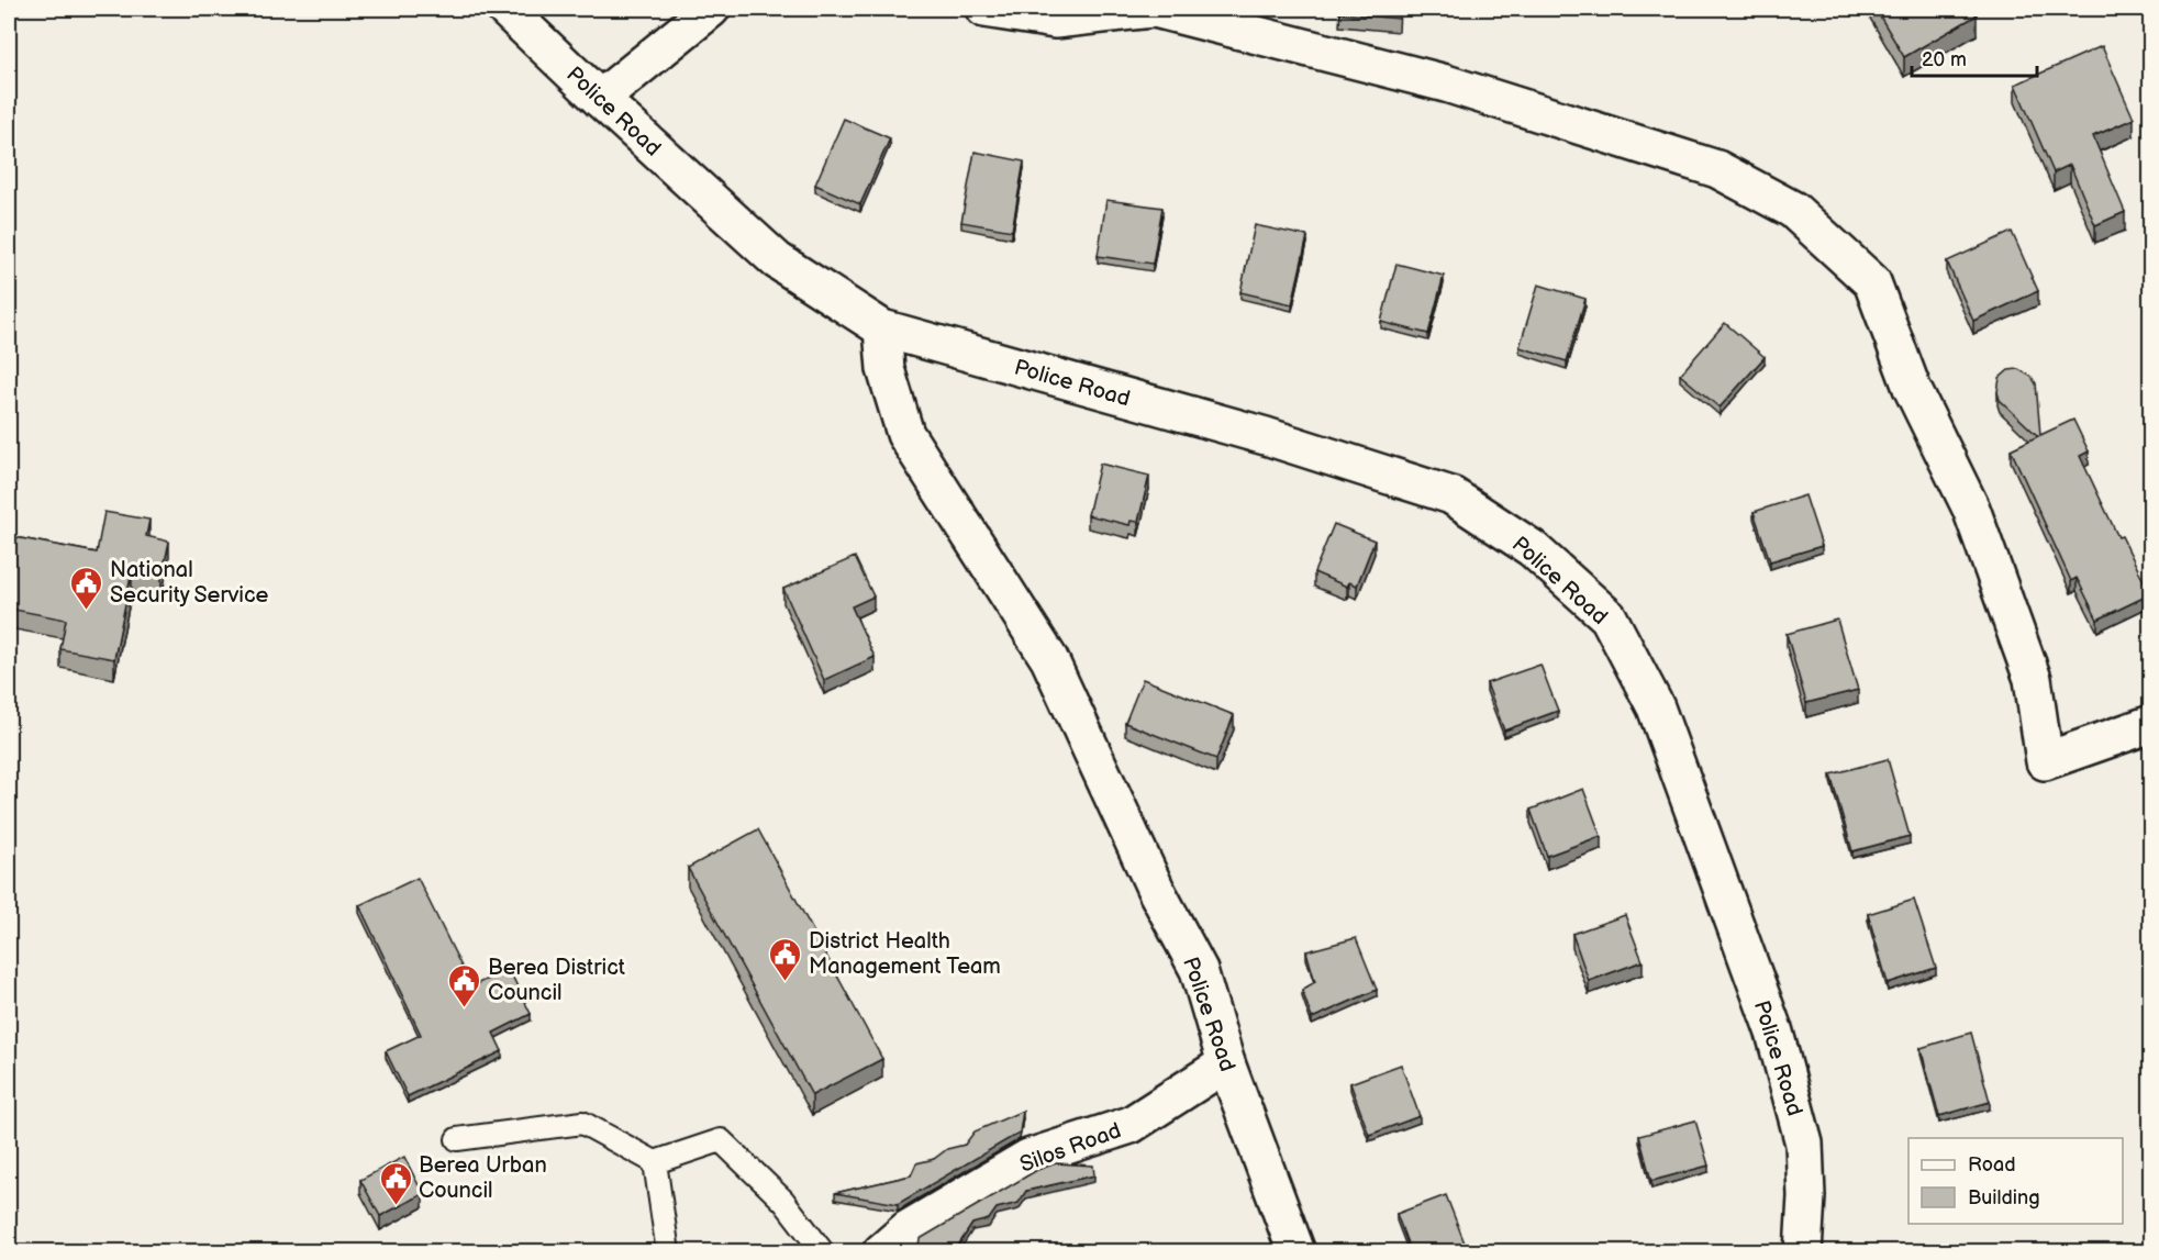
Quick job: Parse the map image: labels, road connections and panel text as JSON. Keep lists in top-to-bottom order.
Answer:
{
  "streets": {
    "street": ["Police Road", "Silos Road"]
  },
  "crossings": [
    ["Police Road", "Silos Road"]
  ],
  "places": {
    "public building": [
      "National Security Service",
      "District Health Management Team",
      "Berea District Council",
      "Berea Urban Council"
    ]
  },
  "legend": ["Road", "Building"],
  "scale_bar": "20 m"
}
